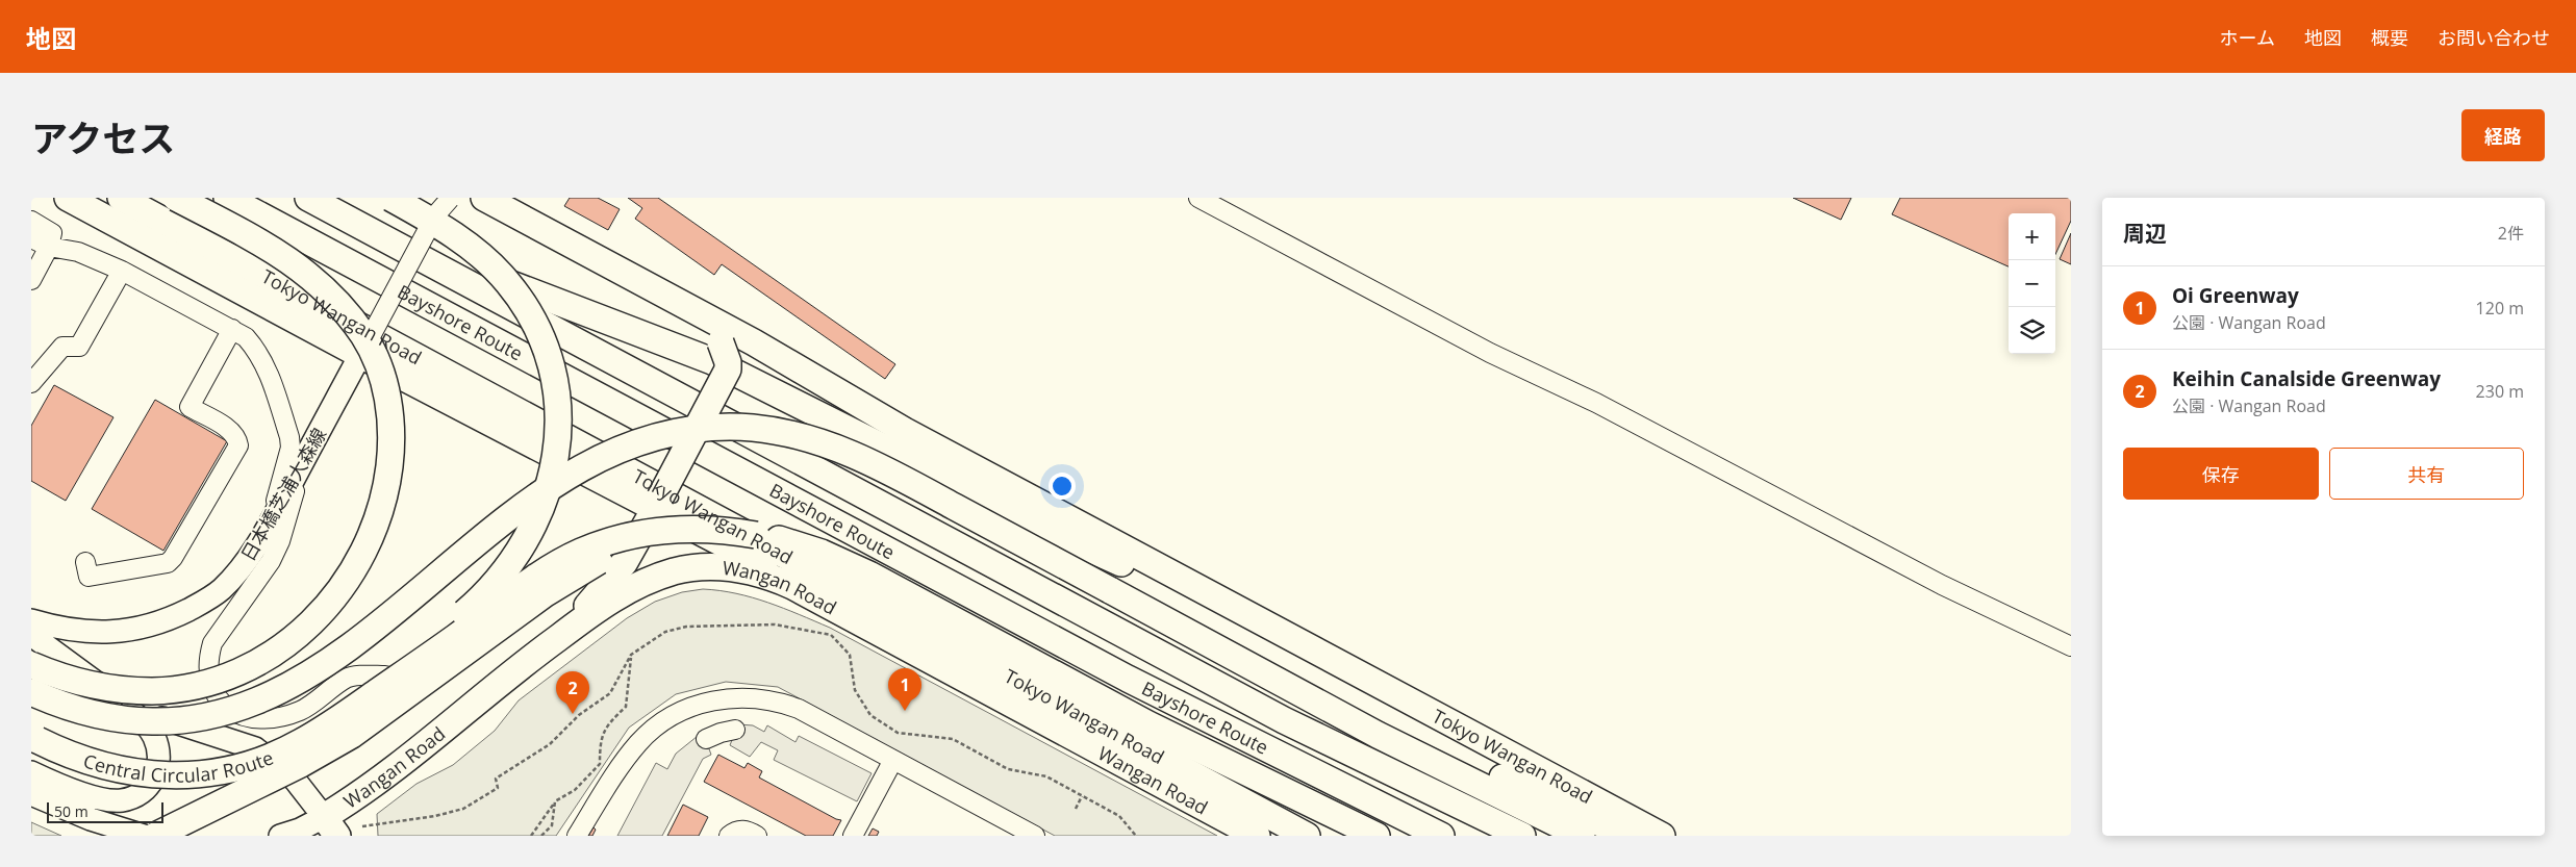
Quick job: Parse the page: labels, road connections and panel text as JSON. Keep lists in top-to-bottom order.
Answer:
{
  "streets": {
    "highway": [
      "Tokyo Wangan Road",
      "Bayshore Route",
      "Wangan Road",
      "Central Circular Route"
    ],
    "main road": ["日本橋芝浦大森線"]
  },
  "scale_bar": "50 m",
  "page": {
    "header": "地図",
    "nav": [
      "ホーム",
      "地図",
      "概要",
      "お問い合わせ"
    ],
    "title": "アクセス",
    "buttons": [
      "経路",
      ["保存", "共有"]
    ],
    "heading": ["周辺", "2件"],
    "map_buttons": ["+", "−"],
    "list": [
      {
        "mark": "1",
        "name": "Oi Greenway",
        "note": "公園 · Wangan Road",
        "value": "120 m"
      },
      {
        "mark": "2",
        "name": "Keihin Canalside Greenway",
        "note": "公園 · Wangan Road",
        "value": "230 m"
      }
    ],
    "pins": ["1", "2"],
    "scale": "50 m"
  }
}
